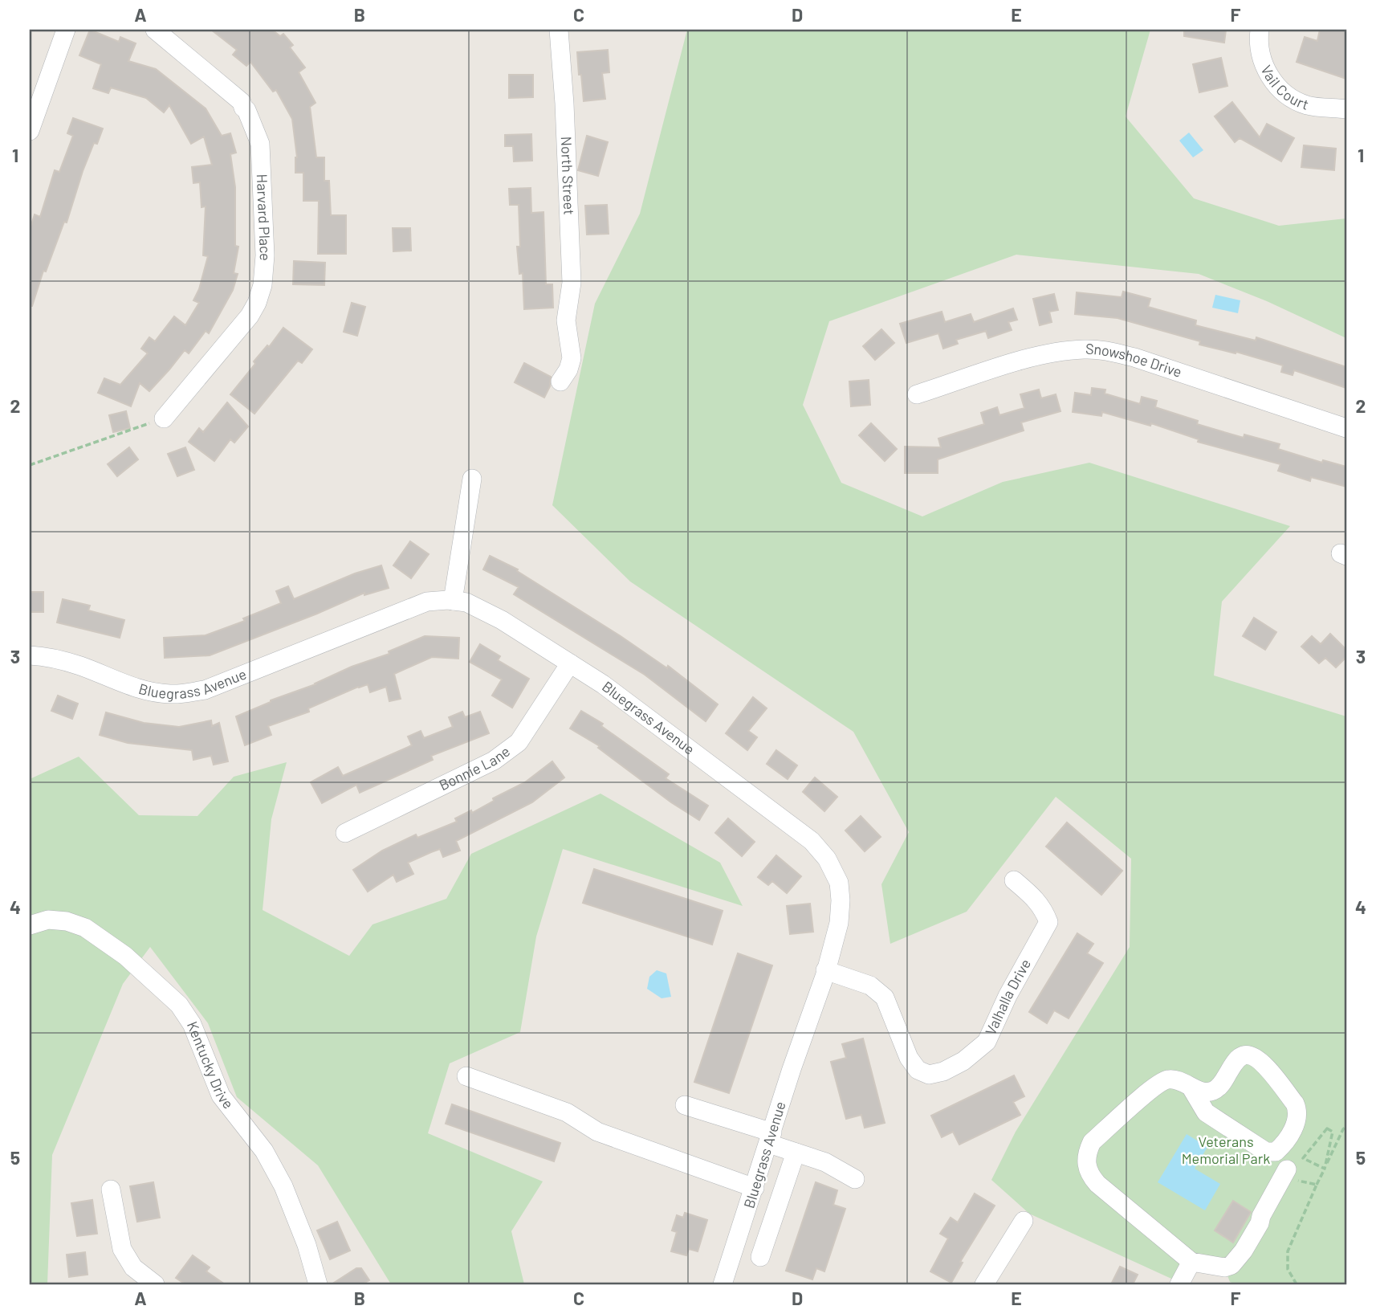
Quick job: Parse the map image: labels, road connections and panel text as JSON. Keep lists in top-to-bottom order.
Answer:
{
  "streets": {
    "street": [
      "Vail Court",
      "North Street",
      "Harvard Place",
      "Snowshoe Drive",
      "Bluegrass Avenue",
      "Bonnie Lane",
      "Valhalla Drive",
      "Kentucky Drive"
    ]
  },
  "crossings": [
    ["Bluegrass Avenue", "Bonnie Lane"],
    ["Bluegrass Avenue", "Valhalla Drive"]
  ],
  "parks": ["Veterans Memorial Park"],
  "grid": {
    "columns": [
      "A",
      "B",
      "C",
      "D",
      "E",
      "F"
    ],
    "rows": [
      "1",
      "2",
      "3",
      "4",
      "5"
    ]
  }
}
